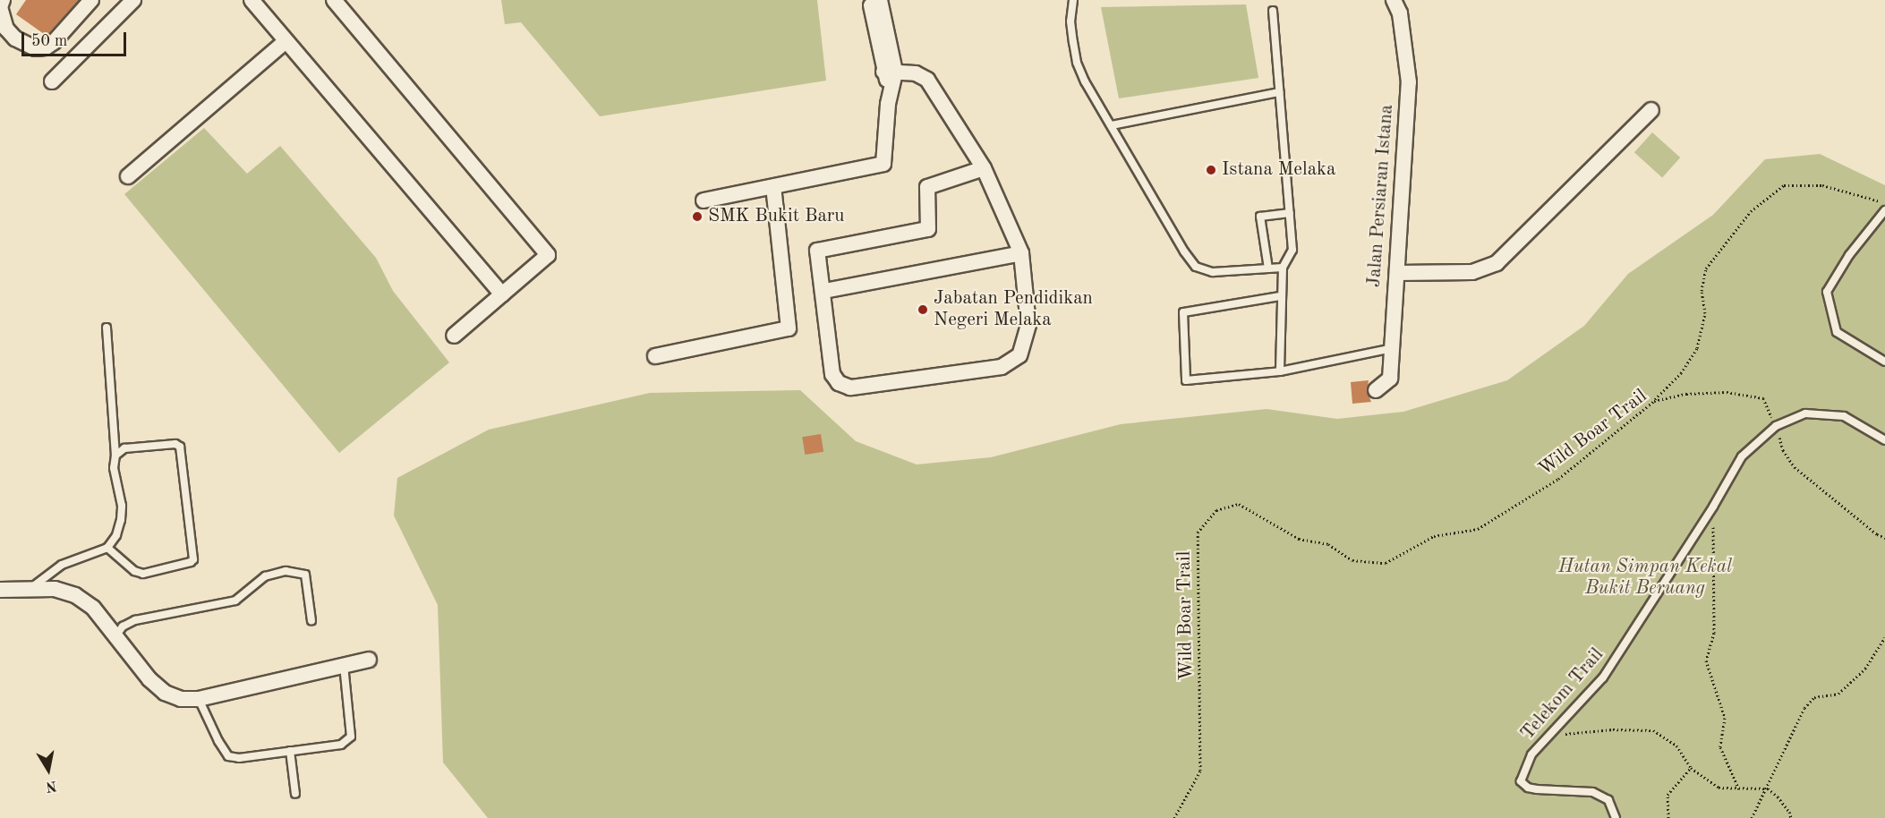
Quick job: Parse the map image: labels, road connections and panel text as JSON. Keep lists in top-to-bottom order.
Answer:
{
  "streets": {
    "street": ["Jalan Persiaran Istana"],
    "lane": ["Telekom Trail"],
    "path": ["Wild Boar Trail"]
  },
  "crossings": [
    ["Wild Boar Trail", "Telekom Trail"]
  ],
  "parks": ["Hutan Simpan Kekal Bukit Beruang"],
  "places": ["Istana Melaka", "SMK Bukit Baru", "Jabatan Pendidikan Negeri Melaka"],
  "scale_bar": "50 m",
  "north": "bottom"
}
